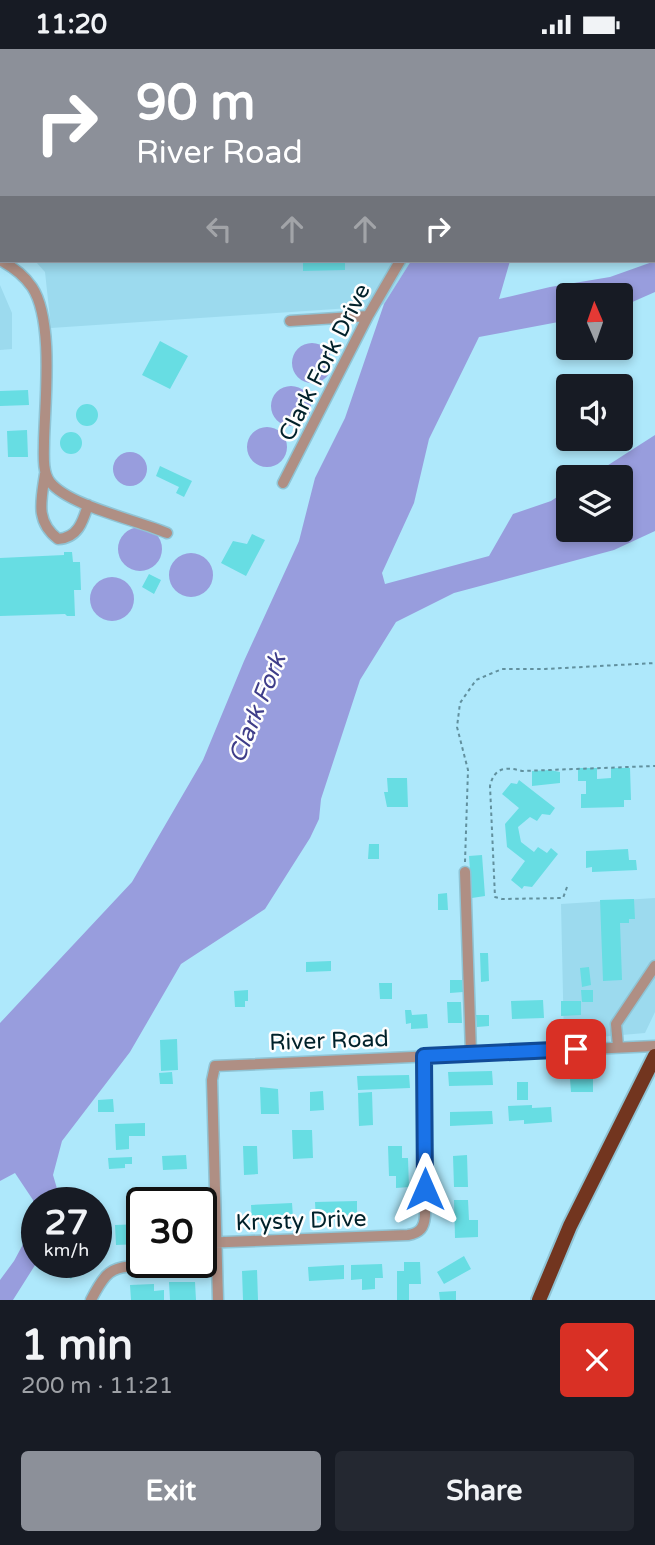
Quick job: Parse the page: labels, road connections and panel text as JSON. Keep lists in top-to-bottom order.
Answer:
{
  "streets": {
    "street": ["Clark Fork Drive", "River Road", "Krysty Drive"]
  },
  "crossings": [
    ["River Road", "Krysty Drive"]
  ],
  "water": ["Clark Fork"],
  "north": "top",
  "page": {
    "status": "11:20",
    "turn": ["90 m", "River Road"],
    "speed": "27 km/h",
    "limit": "30",
    "heading": ["1 min", "200 m · 11:21"],
    "buttons": ["Exit", "Share"]
  }
}
